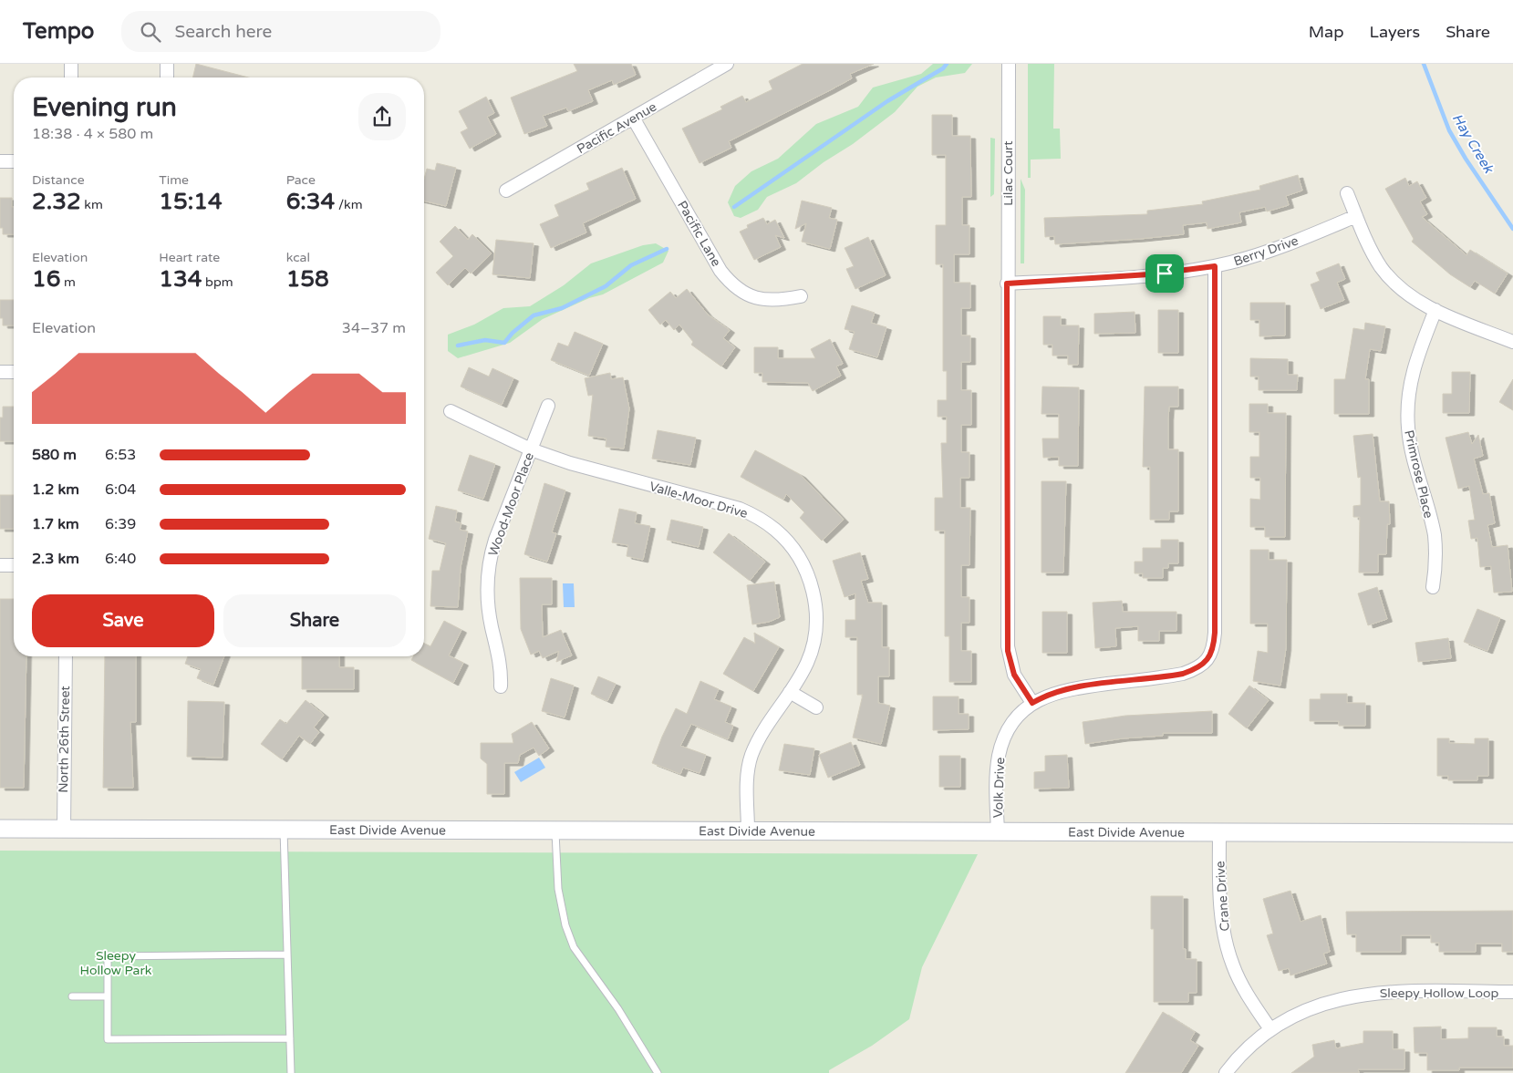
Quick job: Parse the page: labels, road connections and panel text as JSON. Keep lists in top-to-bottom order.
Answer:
{
  "streets": {
    "street": [
      "Pacific Avenue",
      "Lilac Court",
      "Pacific Lane",
      "Berry Drive",
      "Primrose Place",
      "Valle-Moor Drive",
      "Wood-Moor Place",
      "North 26th Street",
      "Volk Drive",
      "East Divide Avenue",
      "Crane Drive",
      "Sleepy Hollow Loop"
    ]
  },
  "crossings": [
    ["Pacific Avenue", "Pacific Lane"],
    ["Lilac Court", "Berry Drive"],
    ["Lilac Court", "Volk Drive"],
    ["Berry Drive", "Volk Drive"],
    ["Valle-Moor Drive", "Wood-Moor Place"],
    ["Valle-Moor Drive", "East Divide Avenue"],
    ["North 26th Street", "East Divide Avenue"],
    ["Volk Drive", "East Divide Avenue"],
    ["East Divide Avenue", "Crane Drive"],
    ["Crane Drive", "Sleepy Hollow Loop"]
  ],
  "water": ["Hay Creek"],
  "parks": ["Sleepy Hollow Park"],
  "page": {
    "header": "Tempo",
    "search": "Search here",
    "nav": ["Map", "Layers", "Share"],
    "heading": ["Evening run", "18:38 · 4 × 580 m"],
    "stats": [
      ["Distance", "2.32 km"],
      ["Time", "15:14"],
      ["Pace", "6:34 /km"],
      ["Elevation", "16 m"],
      ["Heart rate", "134 bpm"],
      ["kcal", "158"]
    ],
    "chart": ["Elevation", "34–37 m"],
    "list": [
      {
        "name": "580 m",
        "note": "6:53"
      },
      {
        "name": "1.2 km",
        "note": "6:04"
      },
      {
        "name": "1.7 km",
        "note": "6:39"
      },
      {
        "name": "2.3 km",
        "note": "6:40"
      }
    ],
    "buttons": ["Save", "Share"]
  }
}
